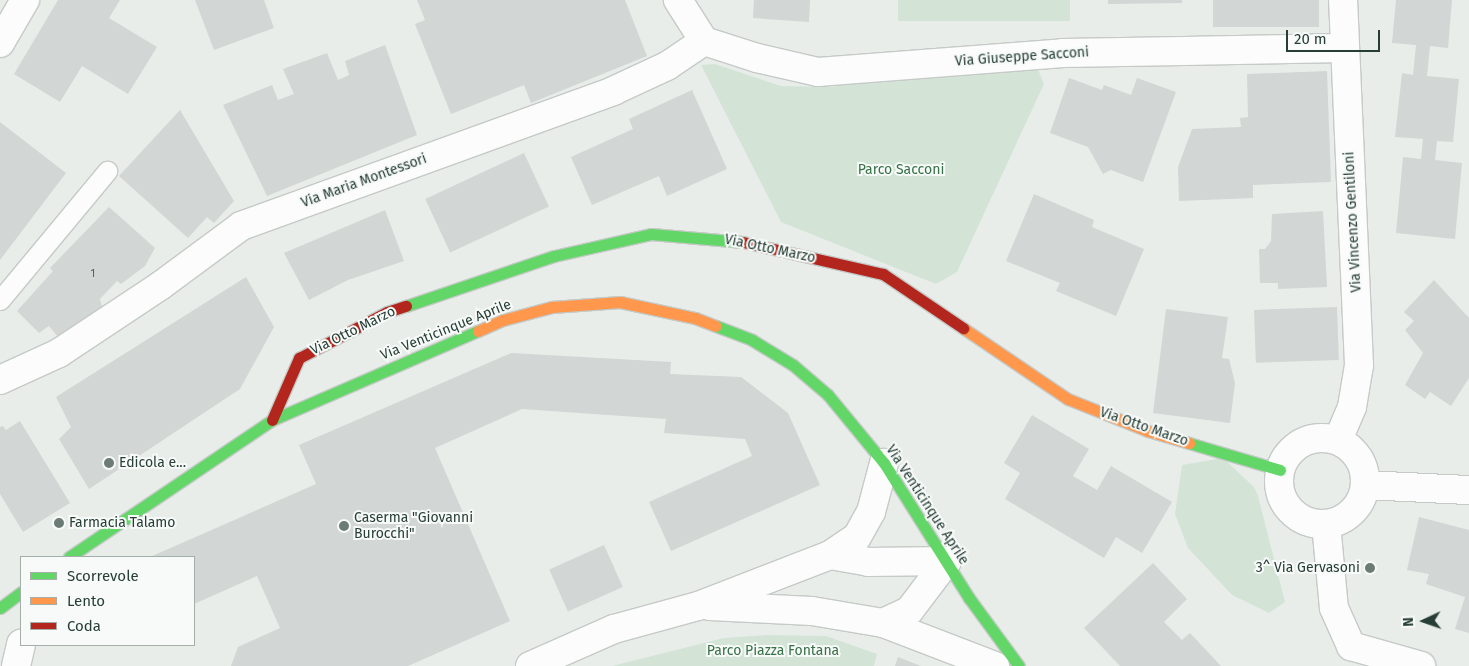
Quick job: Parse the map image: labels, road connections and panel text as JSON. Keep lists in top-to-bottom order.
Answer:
{
  "streets": {
    "street": [
      "Via Giuseppe Sacconi",
      "Via Maria Montessori",
      "Via Vincenzo Gentiloni",
      "Via Otto Marzo",
      "Via Venticinque Aprile"
    ]
  },
  "crossings": [
    ["Via Giuseppe Sacconi", "Via Maria Montessori"],
    ["Via Giuseppe Sacconi", "Via Vincenzo Gentiloni"],
    ["Via Vincenzo Gentiloni", "Via Otto Marzo"],
    ["Via Otto Marzo", "Via Venticinque Aprile"]
  ],
  "parks": ["Parco Sacconi", "Parco Piazza Fontana"],
  "places": [
    "Edicola e...",
    "Farmacia Talamo",
    "Caserma \"Giovanni Burocchi\"",
    "3^ Via Gervasoni"
  ],
  "house_numbers": ["1"],
  "legend": ["Scorrevole", "Lento", "Coda"],
  "scale_bar": "20 m",
  "north": "left"
}
